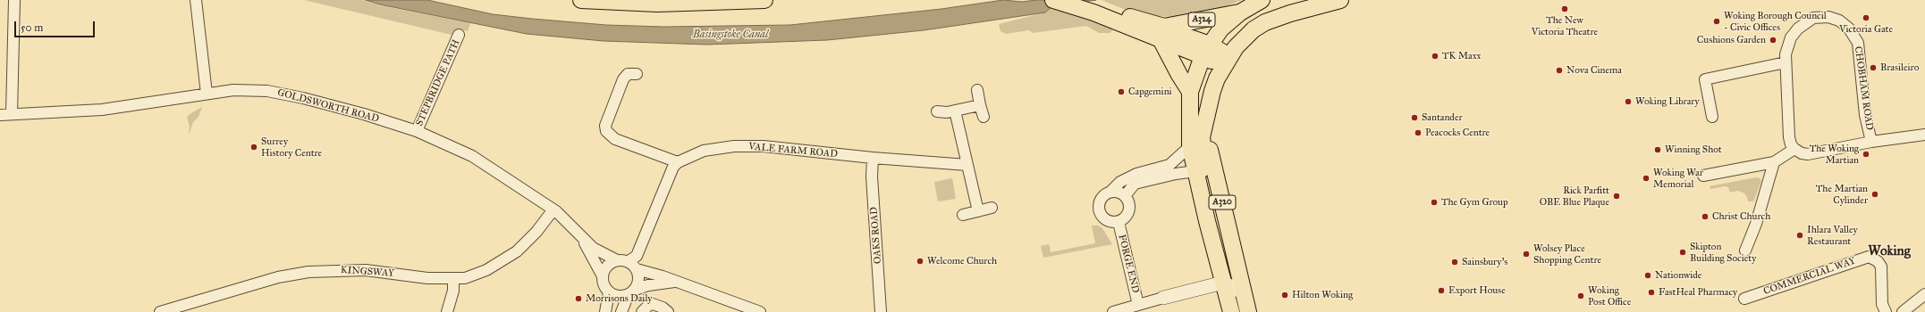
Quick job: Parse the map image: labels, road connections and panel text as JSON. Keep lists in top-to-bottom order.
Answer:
{
  "streets": {
    "main road": ["A324", "A320"],
    "street": [
      "STEPBRIDGE PATH",
      "CHOBHAM ROAD",
      "GOLDSWORTH ROAD",
      "VALE FARM ROAD",
      "OAKS ROAD",
      "FORGE END",
      "KINGSWAY",
      "COMMERCIAL WAY"
    ]
  },
  "crossings": [
    ["A324", "A320"],
    ["STEPBRIDGE PATH", "GOLDSWORTH ROAD"],
    ["GOLDSWORTH ROAD", "VALE FARM ROAD"],
    ["GOLDSWORTH ROAD", "KINGSWAY"],
    ["VALE FARM ROAD", "OAKS ROAD"],
    ["A320", "FORGE END"]
  ],
  "districts": ["Woking"],
  "water": ["Basingstoke Canal"],
  "places": [
    "The New Victoria Theatre",
    "Victoria Gate",
    "Woking Borough Council - Civic Offices",
    "Cushions Garden",
    "TK Maxx",
    "Brasileiro",
    "Nova Cinema",
    "Capgemini",
    "Woking Library",
    "Santander",
    "Peacocks Centre",
    "Surrey History Centre",
    "Winning Shot",
    "The Woking Martian",
    "Woking War Memorial",
    "The Martian Cylinder",
    "Rick Parfitt OBE Blue Plaque",
    "The Gym Group",
    "Christ Church",
    "Ihlara Valley Restaurant",
    "Skipton Building Society",
    "Wolsey Place Shopping Centre",
    "Welcome Church",
    "Sainsbury's",
    "Nationwide",
    "Export House",
    "FastHeal Pharmacy",
    "Hilton Woking",
    "Woking Post Office",
    "Morrisons Daily"
  ],
  "scale_bar": "50 m"
}
